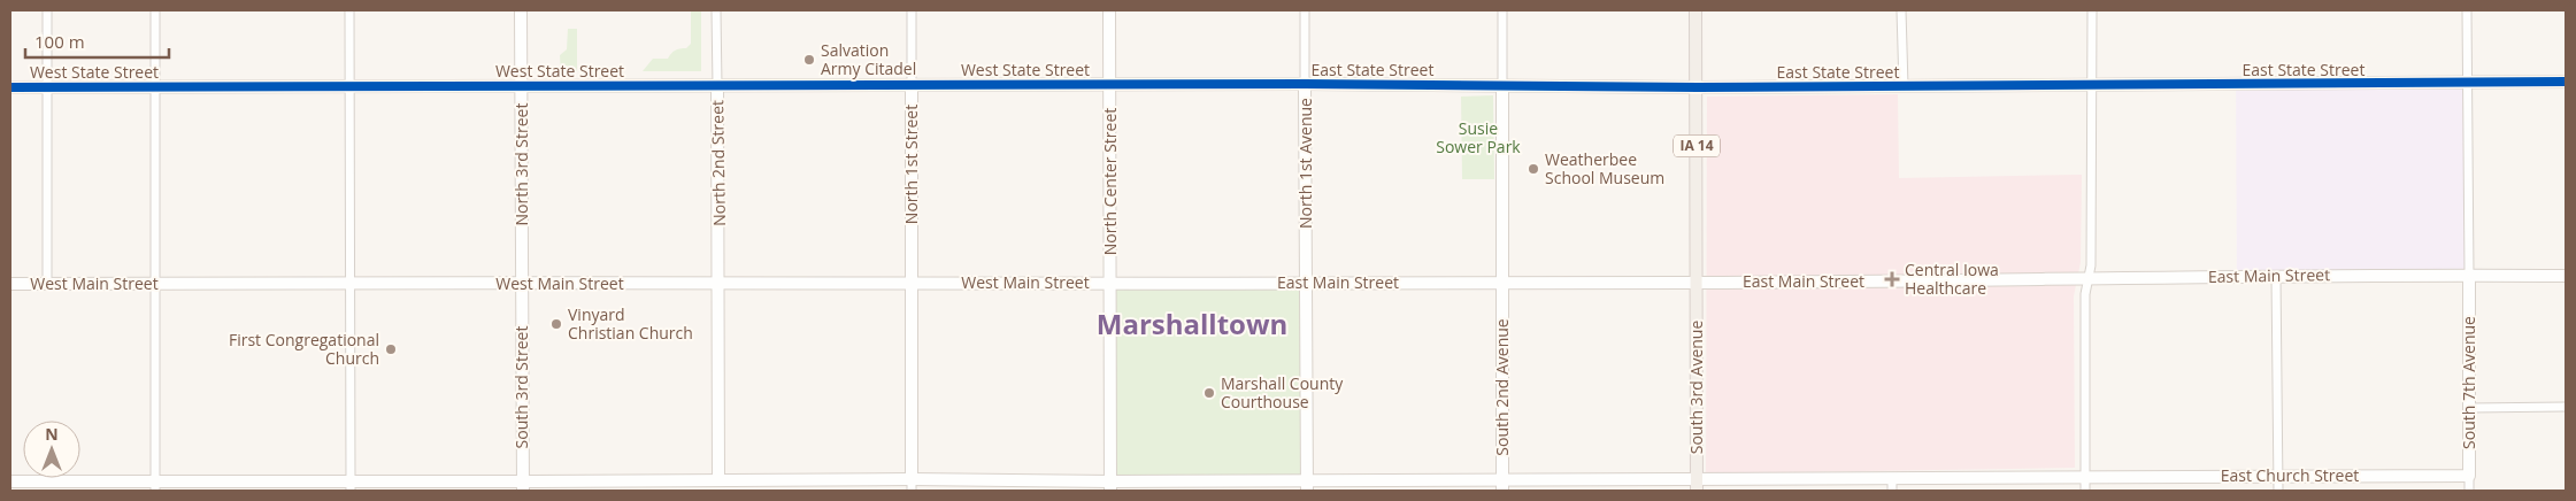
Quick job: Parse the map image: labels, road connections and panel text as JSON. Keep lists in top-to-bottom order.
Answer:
{
  "streets": {
    "main road": ["IA 14", "South 3rd Avenue"],
    "street": [
      "West State Street",
      "East State Street",
      "North 2nd Street",
      "North 1st Avenue",
      "North 3rd Street",
      "North 1st Street",
      "North Center Street",
      "East Main Street",
      "West Main Street",
      "South 7th Avenue",
      "South 3rd Street",
      "South 2nd Avenue",
      "East Church Street"
    ]
  },
  "crossings": [
    ["West State Street", "East State Street"],
    ["West State Street", "North 2nd Street"],
    ["West State Street", "North 3rd Street"],
    ["West State Street", "North 1st Street"],
    ["West State Street", "North Center Street"],
    ["East State Street", "IA 14"],
    ["East State Street", "North 1st Avenue"],
    ["East State Street", "North Center Street"],
    ["East State Street", "South 2nd Avenue"],
    ["IA 14", "East Main Street"],
    ["IA 14", "South 3rd Avenue"],
    ["North 2nd Street", "West Main Street"],
    ["North 2nd Street", "East Church Street"],
    ["North 1st Avenue", "East Main Street"],
    ["North 1st Avenue", "East Church Street"],
    ["North 3rd Street", "West Main Street"],
    ["North 3rd Street", "South 3rd Street"],
    ["North 1st Street", "West Main Street"],
    ["North 1st Street", "East Church Street"],
    ["North Center Street", "East Main Street"],
    ["North Center Street", "West Main Street"],
    ["North Center Street", "East Church Street"],
    ["East Main Street", "West Main Street"],
    ["East Main Street", "South 7th Avenue"],
    ["East Main Street", "South 2nd Avenue"],
    ["East Main Street", "South 3rd Avenue"],
    ["West Main Street", "South 3rd Street"],
    ["South 7th Avenue", "East Church Street"],
    ["South 3rd Street", "East Church Street"],
    ["South 2nd Avenue", "East Church Street"],
    ["South 3rd Avenue", "East Church Street"]
  ],
  "districts": ["Marshalltown"],
  "parks": ["Susie Sower Park"],
  "places": {
    "other": [
      "Salvation Army Citadel",
      "Weatherbee School Museum",
      "Vinyard Christian Church",
      "First Congregational Church",
      "Marshall County Courthouse"
    ],
    "health": ["Central Iowa Healthcare"]
  },
  "scale_bar": "100 m",
  "north": "top"
}
